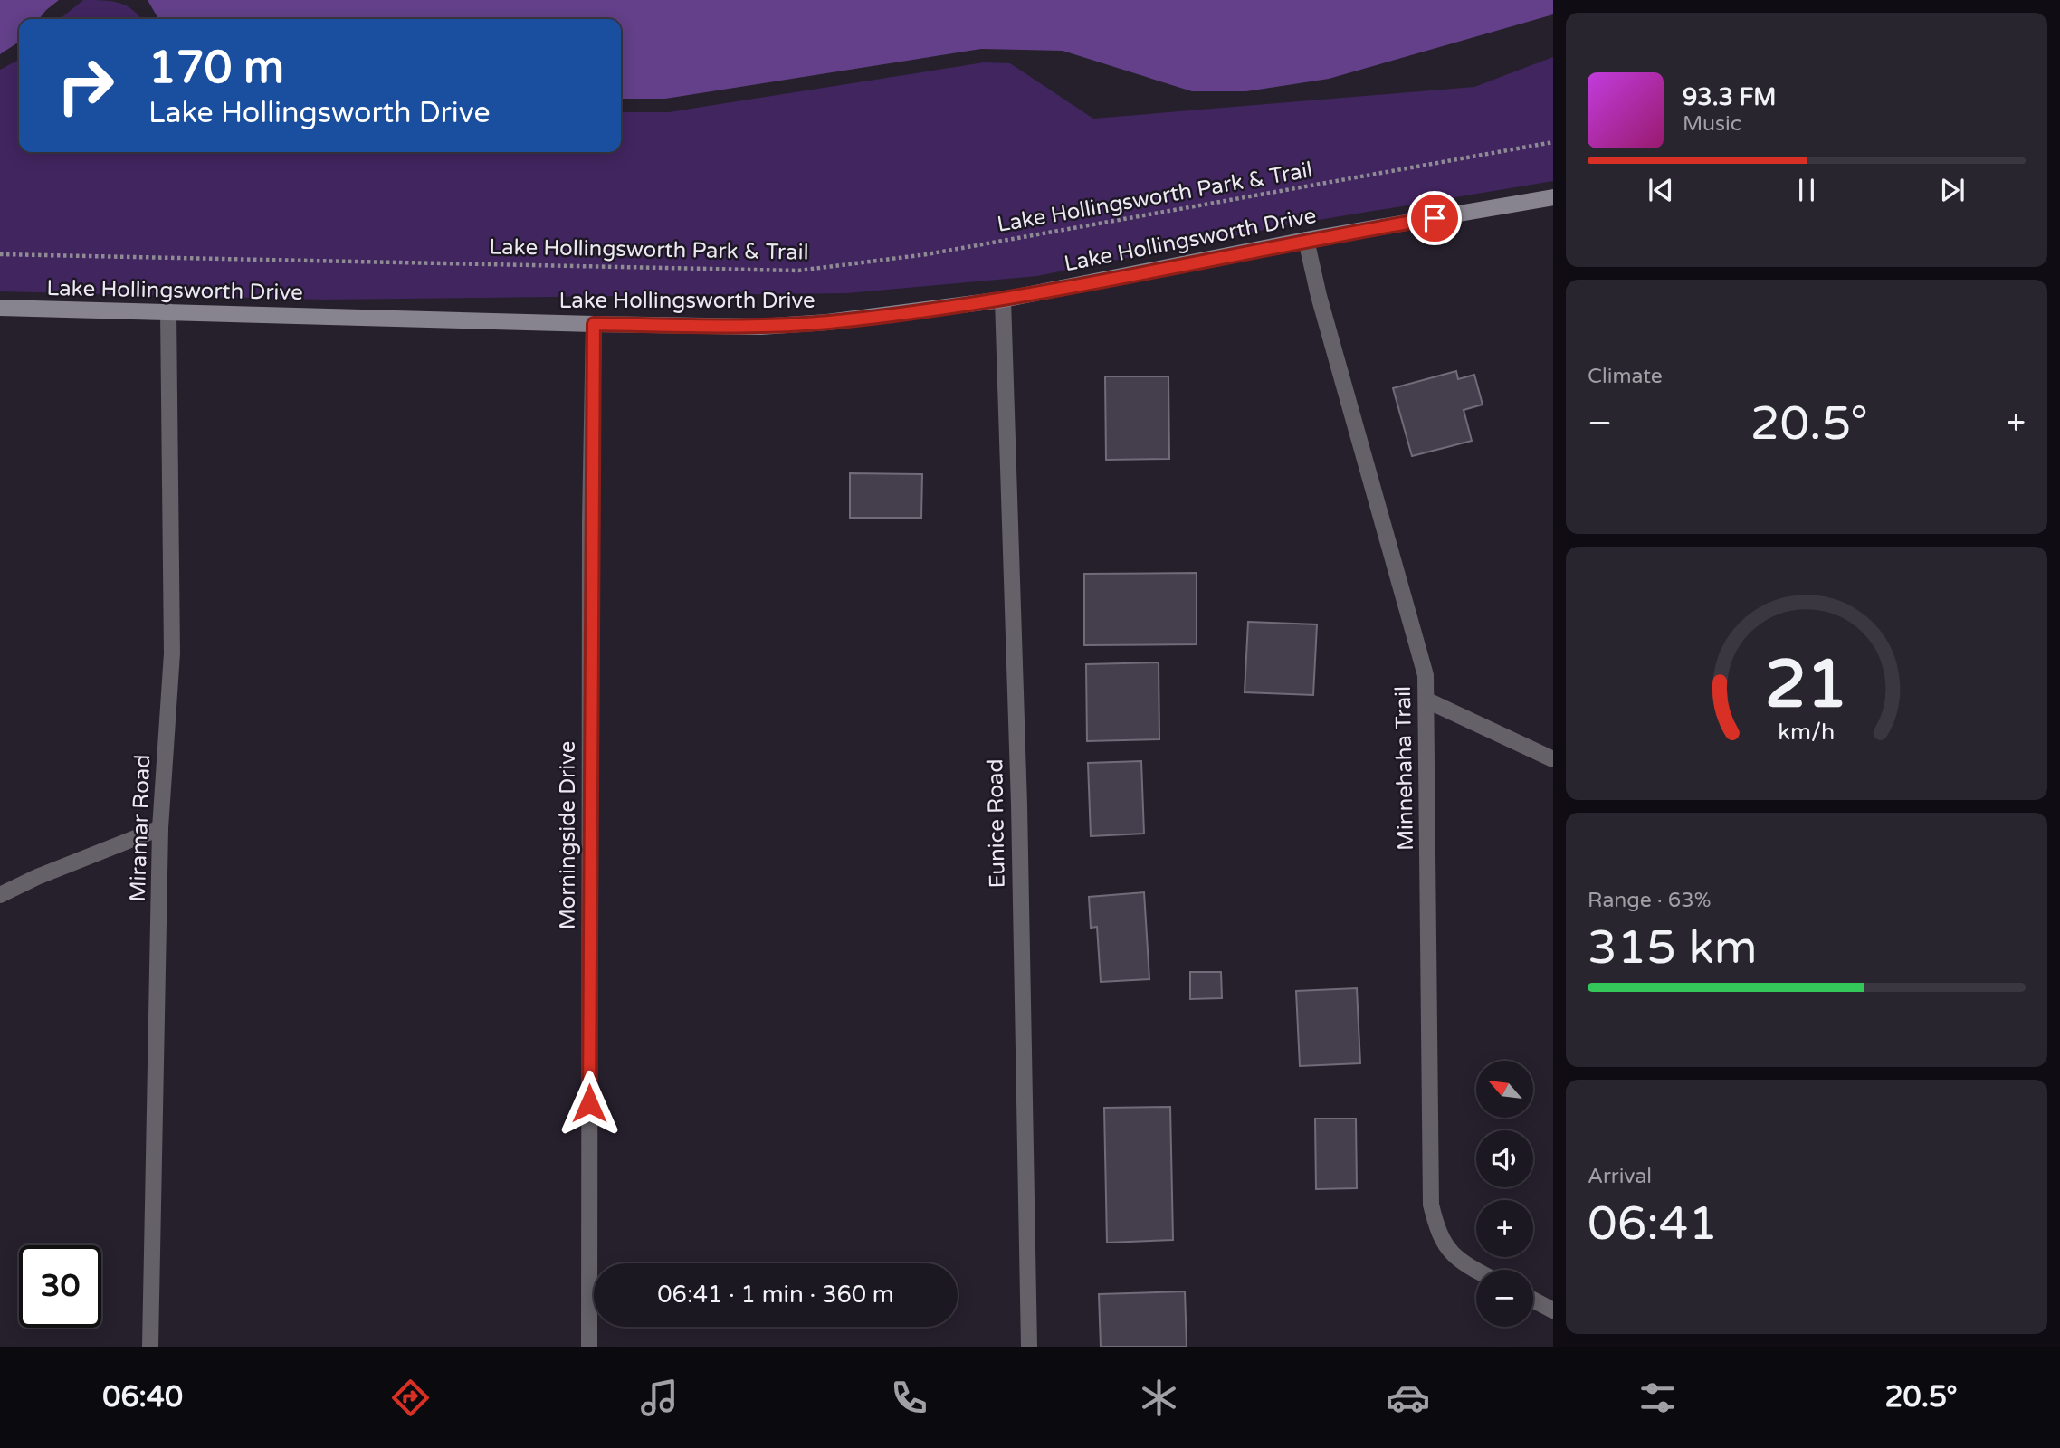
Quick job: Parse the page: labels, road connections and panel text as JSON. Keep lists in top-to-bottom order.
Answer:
{
  "streets": {
    "street": [
      "Lake Hollingsworth Drive",
      "Minnehaha Trail",
      "Eunice Road",
      "Miramar Road",
      "Morningside Drive"
    ],
    "path": ["Lake Hollingsworth Park & Trail"]
  },
  "crossings": [
    ["Lake Hollingsworth Drive", "Minnehaha Trail"],
    ["Lake Hollingsworth Drive", "Eunice Road"],
    ["Lake Hollingsworth Drive", "Miramar Road"],
    ["Lake Hollingsworth Drive", "Morningside Drive"]
  ],
  "north": "top left",
  "page": {
    "turn": ["170 m", "Lake Hollingsworth Drive"],
    "song": ["93.3 FM", "Music"],
    "tile": [
      "Climate",
      ["Range · 63%", "315 km"],
      ["Arrival", "06:41"]
    ],
    "heat": ["−", "20.5°", "+"],
    "map_buttons": ["+", "−"],
    "limit": "30",
    "trip": "06:41 · 1 min · 360 m",
    "tabs": ["06:40", "20.5°"],
    "gauge": ["21", "km/h"]
  }
}
